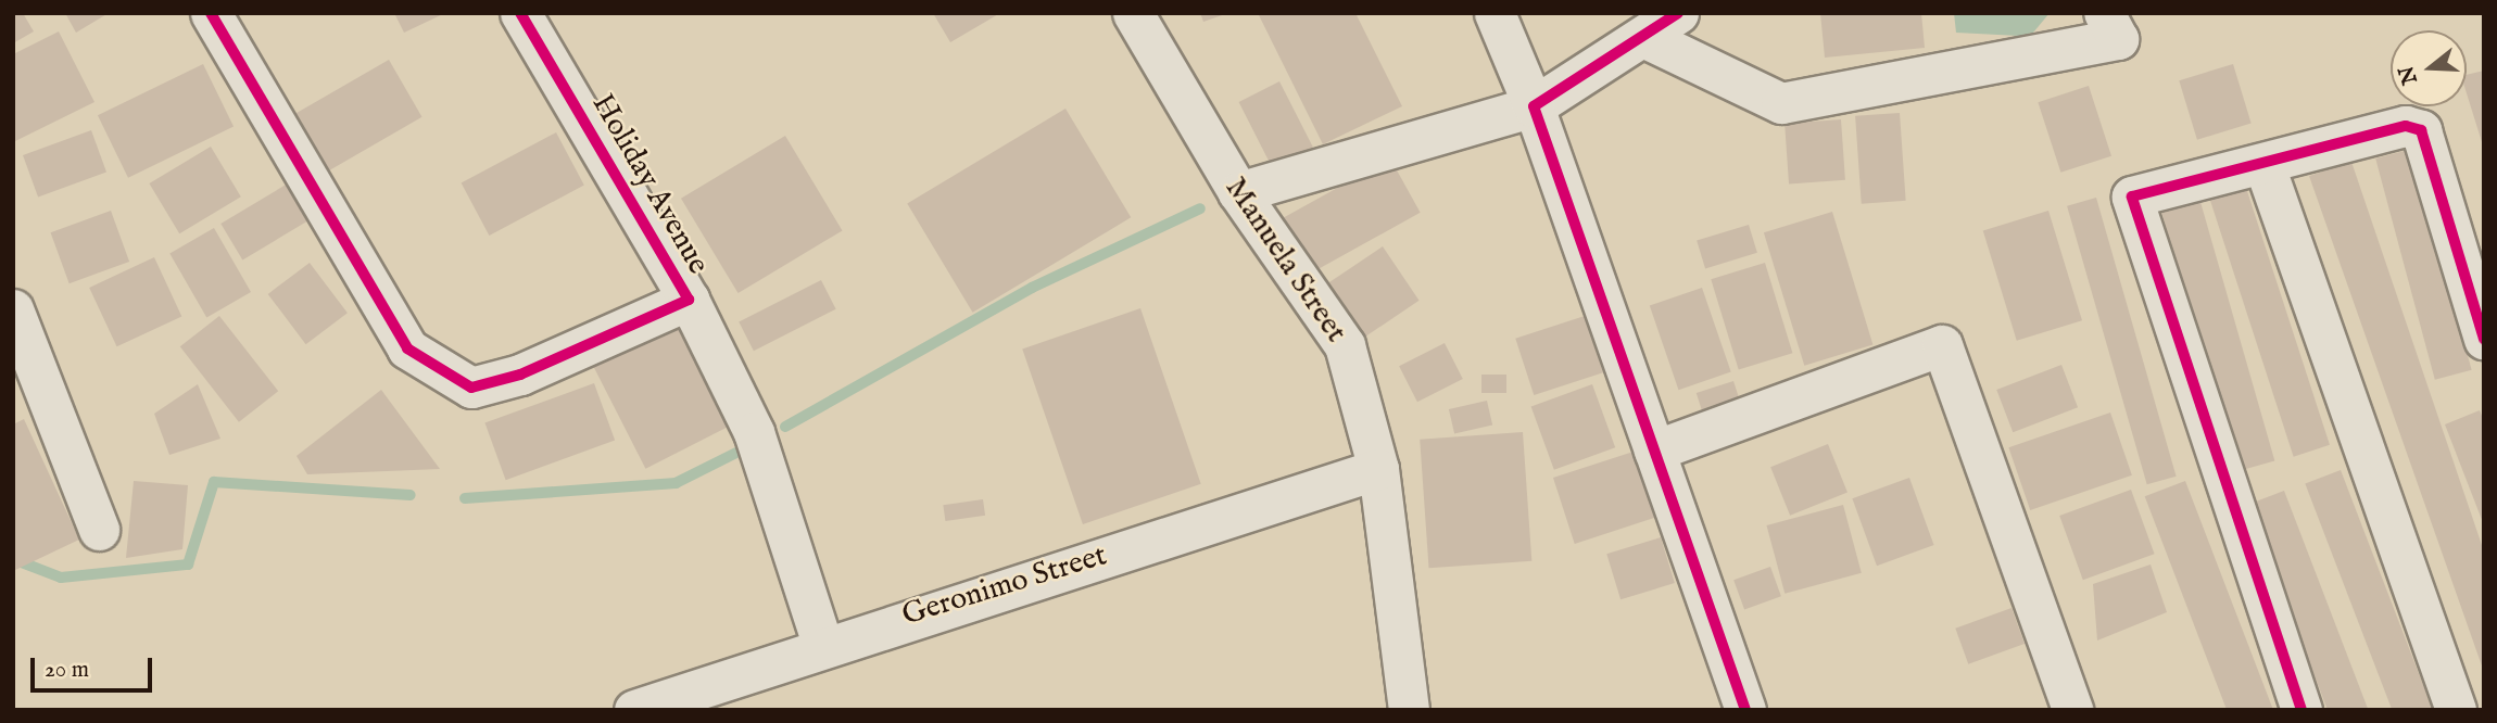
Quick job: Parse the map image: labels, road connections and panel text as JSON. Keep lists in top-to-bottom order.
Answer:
{
  "streets": {
    "street": ["Holiday Avenue", "Manuela Street", "Geronimo Street"]
  },
  "crossings": [
    ["Manuela Street", "Geronimo Street"]
  ],
  "scale_bar": "20 m",
  "north": "left"
}
